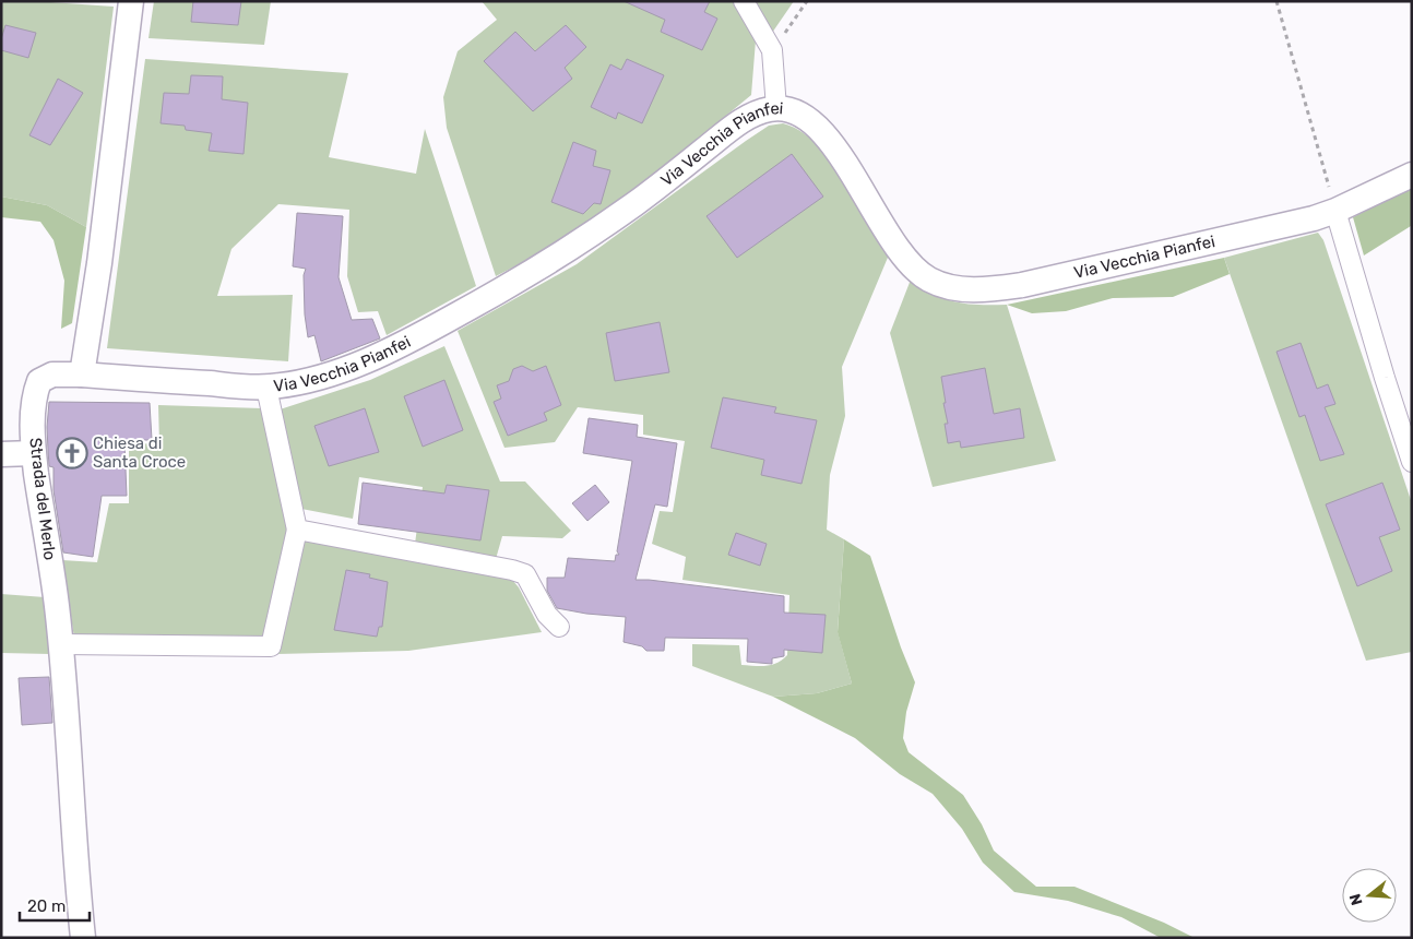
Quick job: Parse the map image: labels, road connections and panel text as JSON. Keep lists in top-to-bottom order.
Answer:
{
  "streets": {
    "street": ["Via Vecchia Pianfei", "Strada del Merlo"]
  },
  "crossings": [
    ["Via Vecchia Pianfei", "Strada del Merlo"]
  ],
  "places": {
    "church": ["Chiesa di Santa Croce"]
  },
  "scale_bar": "20 m",
  "north": "left"
}
